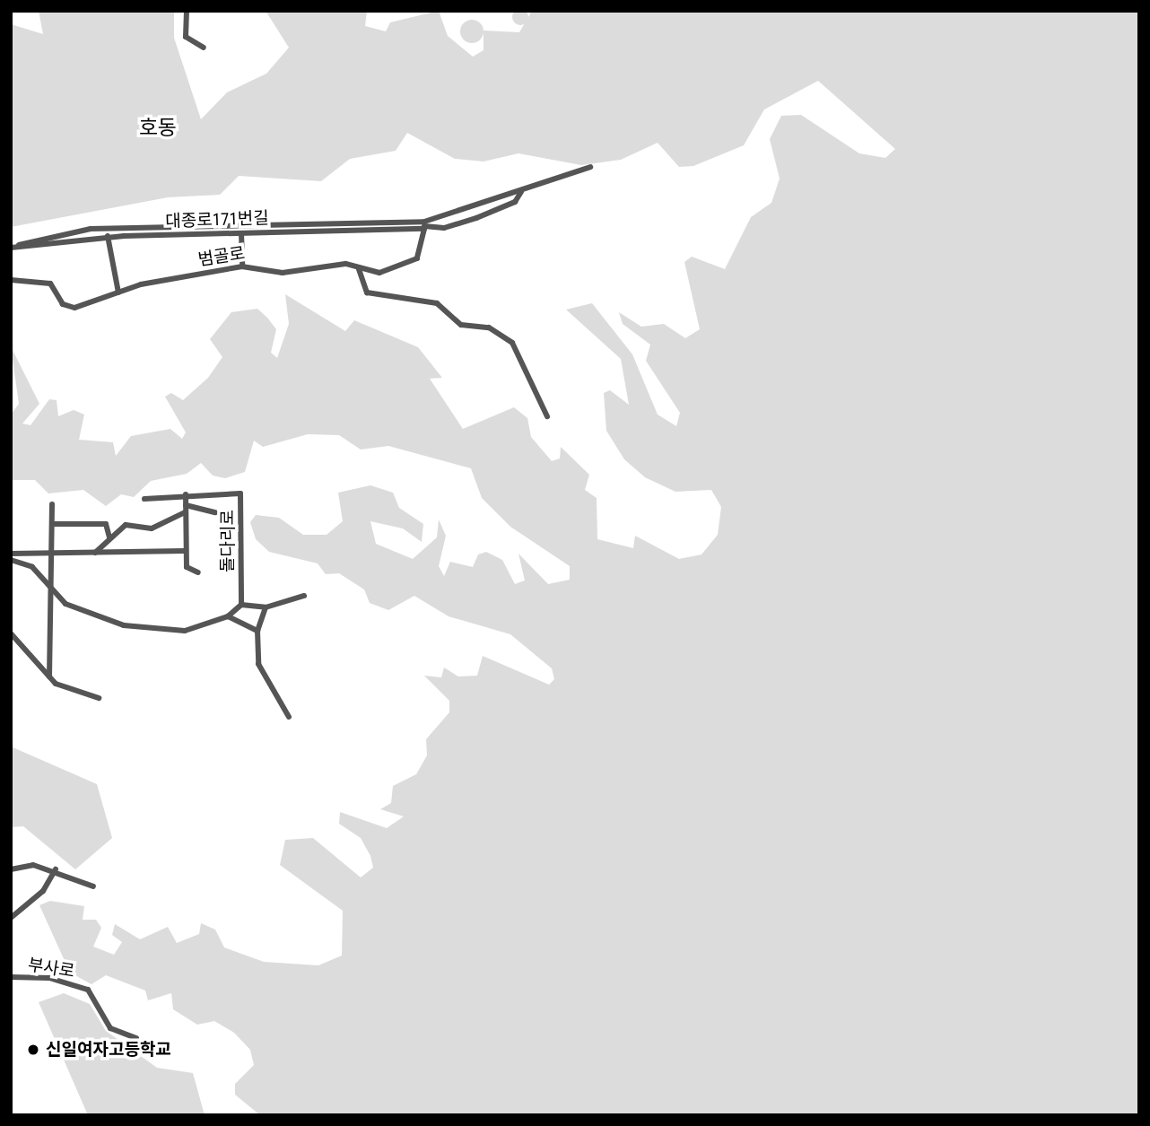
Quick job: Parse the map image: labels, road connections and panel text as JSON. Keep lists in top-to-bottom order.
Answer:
{
  "streets": {
    "street": [
      "대종로171번길",
      "범골로",
      "돌다리로",
      "부사로"
    ]
  },
  "crossings": [
    ["대종로171번길", "범골로"]
  ],
  "districts": ["호동"],
  "places": ["신일여자고등학교"]
}
